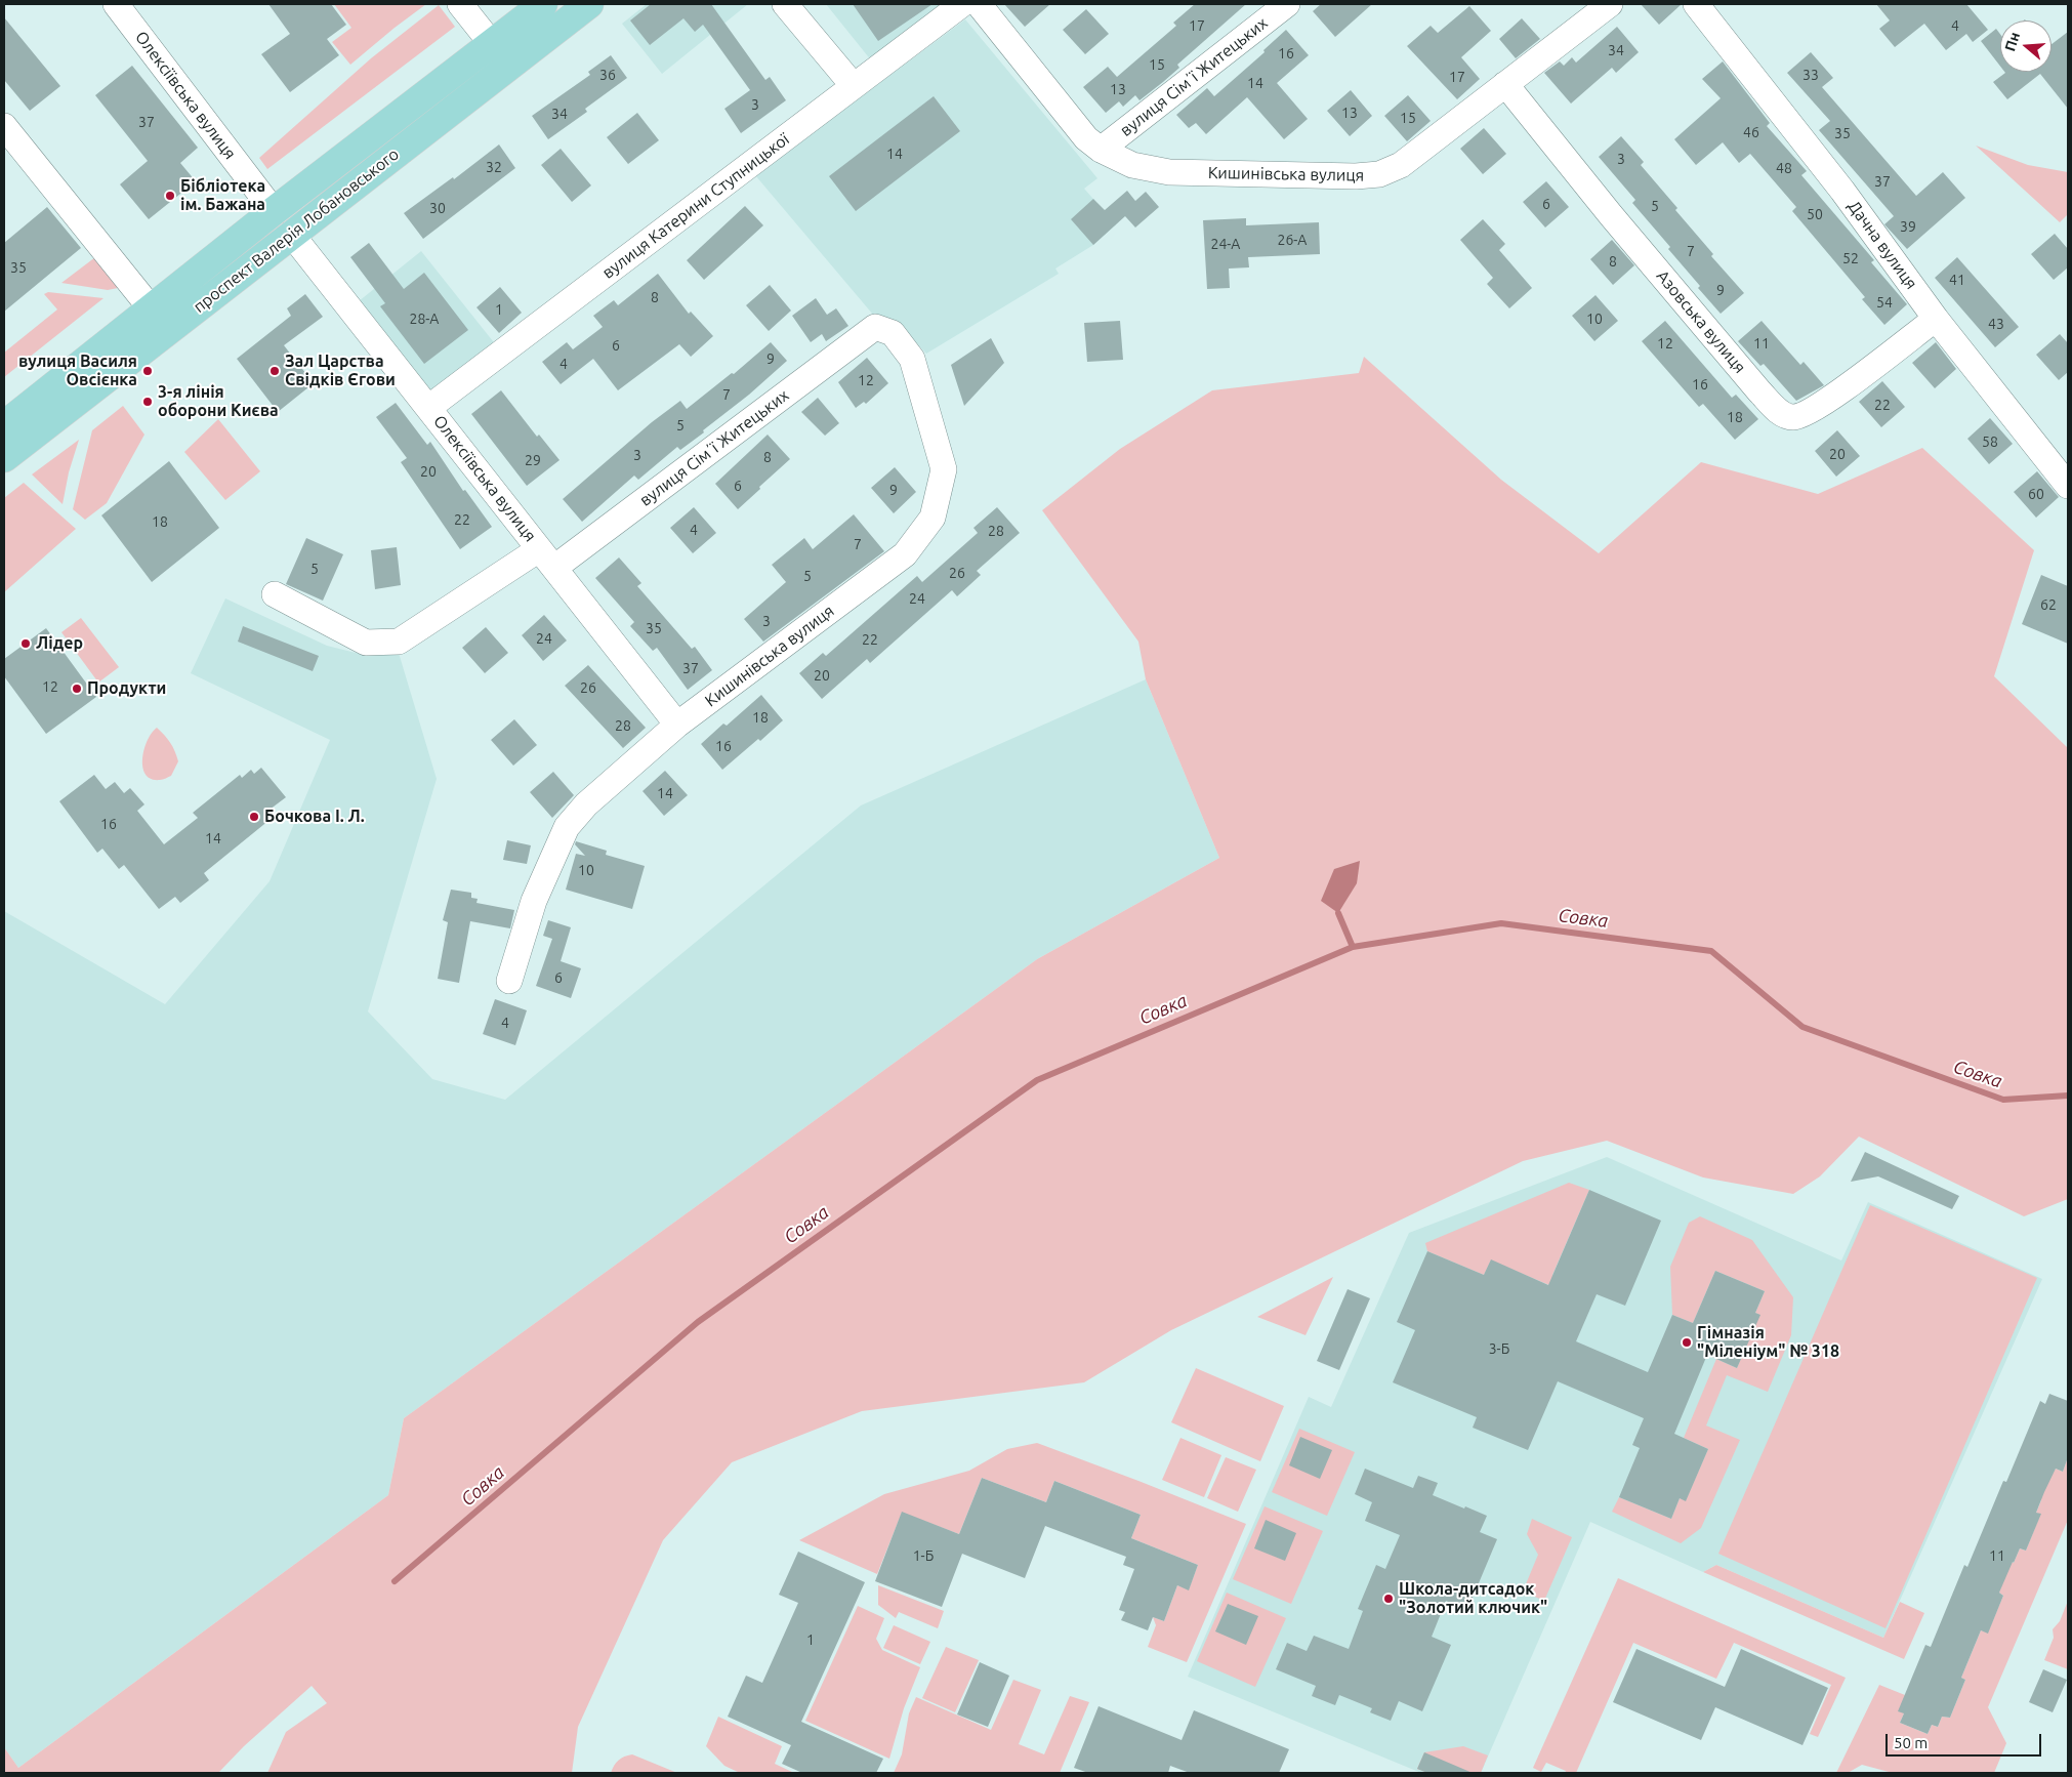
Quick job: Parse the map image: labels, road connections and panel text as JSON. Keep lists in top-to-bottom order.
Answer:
{
  "streets": {
    "main road": ["проспект Валерія Лобановського"],
    "street": [
      "вулиця Сімʼї Житецьких",
      "Олексіївська вулиця",
      "Кишинівська вулиця",
      "вулиця Катерини Ступницької",
      "Дачна вулиця",
      "Азовська вулиця"
    ]
  },
  "crossings": [
    ["вулиця Сімʼї Житецьких", "Олексіївська вулиця"],
    ["вулиця Сімʼї Житецьких", "Кишинівська вулиця"],
    ["Олексіївська вулиця", "Кишинівська вулиця"],
    ["Олексіївська вулиця", "вулиця Катерини Ступницької"],
    ["Олексіївська вулиця", "проспект Валерія Лобановського"],
    ["Кишинівська вулиця", "Азовська вулиця"],
    ["Дачна вулиця", "Азовська вулиця"]
  ],
  "water": ["Совка"],
  "places": [
    "Бібліотека ім. Бажана",
    "вулиця Василя Овсієнка",
    "Зал Царства Свідків Єгови",
    "3-я лінія оборони Києва",
    "Лідер",
    "Продукти",
    "Бочкова І. Л.",
    "Гімназія \"Міленіум\" № 318",
    "Школа-дитсадок \"Золотий ключик\""
  ],
  "house_numbers": [
    "17",
    "4",
    "34",
    "16",
    "15",
    "36",
    "33",
    "17",
    "14",
    "13",
    "3",
    "13",
    "34",
    "15",
    "37",
    "46",
    "35",
    "14",
    "3",
    "32",
    "48",
    "37",
    "6",
    "5",
    "30",
    "50",
    "39",
    "26-А",
    "24-А",
    "7",
    "52",
    "8",
    "35",
    "41",
    "9",
    "8",
    "54",
    "1",
    "28-А",
    "10",
    "43",
    "12",
    "11",
    "6",
    "9",
    "4",
    "12",
    "16",
    "7",
    "22",
    "18",
    "5",
    "58",
    "20",
    "3",
    "8",
    "29",
    "20",
    "6",
    "9",
    "60",
    "22",
    "18",
    "4",
    "28",
    "7",
    "5",
    "26",
    "5",
    "24",
    "62",
    "3",
    "35",
    "24",
    "22",
    "37",
    "20",
    "12",
    "26",
    "18",
    "28",
    "16",
    "14",
    "16",
    "14",
    "10",
    "6",
    "4",
    "3-Б",
    "1-Б",
    "11",
    "1"
  ],
  "scale_bar": "50 m",
  "north": "left"
}
